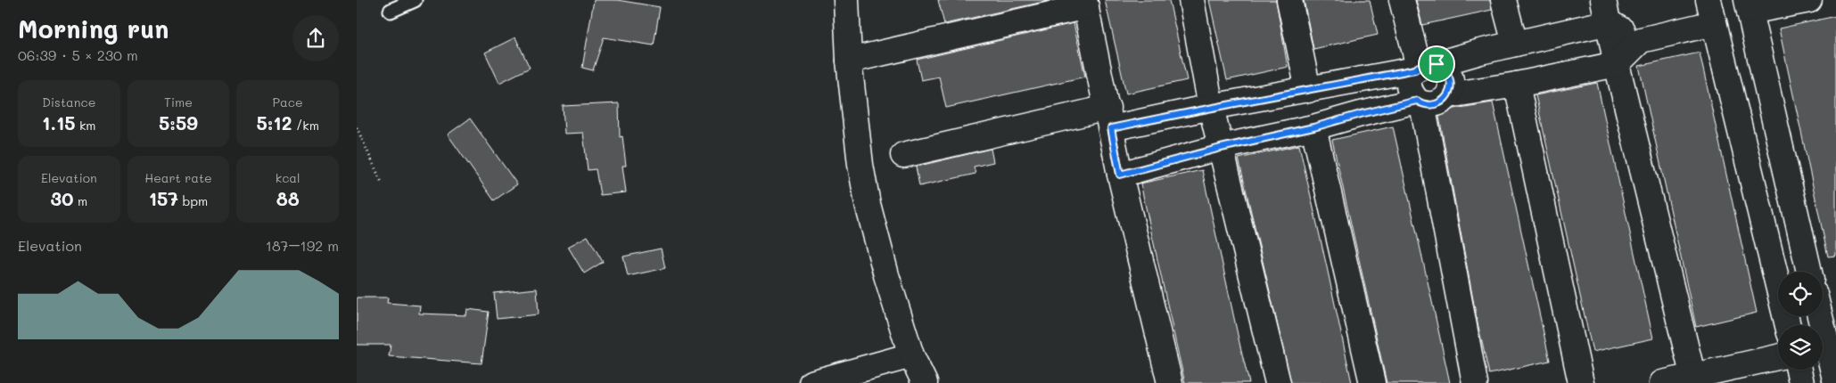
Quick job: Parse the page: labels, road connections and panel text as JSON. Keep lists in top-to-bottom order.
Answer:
{
  "page": {
    "heading": ["Morning run", "06:39 · 5 × 230 m"],
    "stats": [
      ["Distance", "1.15 km"],
      ["Time", "5:59"],
      ["Pace", "5:12 /km"],
      ["Elevation", "30 m"],
      ["Heart rate", "157 bpm"],
      ["kcal", "88"]
    ],
    "chart": ["Elevation", "187–192 m"]
  }
}
